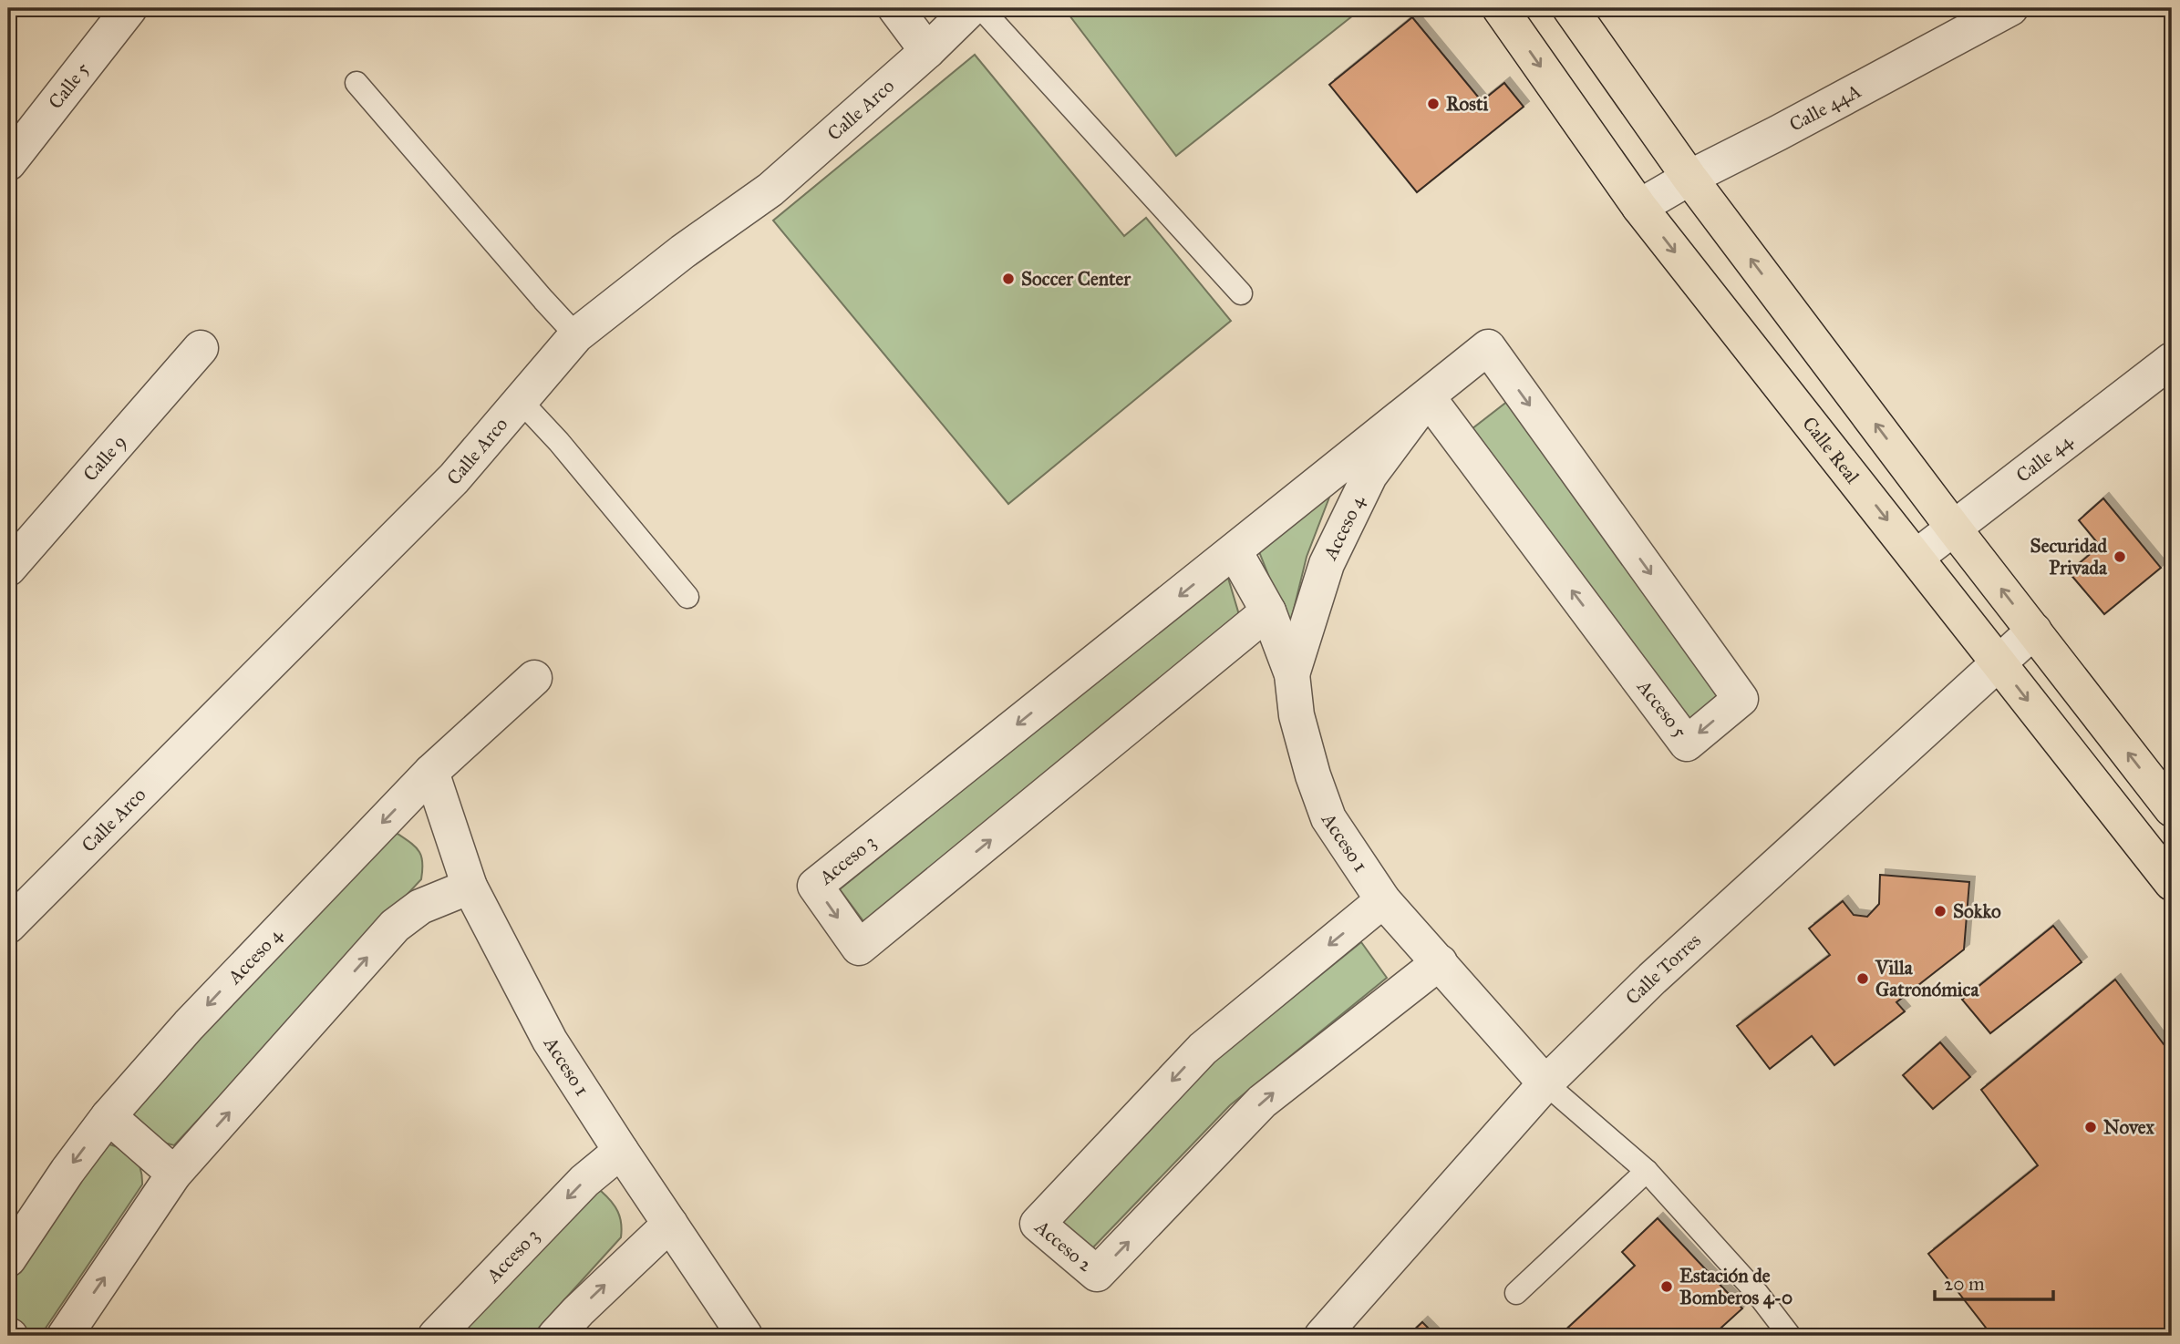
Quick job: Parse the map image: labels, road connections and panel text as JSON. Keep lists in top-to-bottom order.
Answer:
{
  "streets": {
    "main road": ["Calle Real"],
    "street": [
      "Calle 5",
      "Calle 44A",
      "Calle Arco",
      "Calle 9",
      "Calle 44",
      "Acceso 4",
      "Acceso 5",
      "Acceso 1",
      "Acceso 3",
      "Calle Torres",
      "Acceso 2"
    ]
  },
  "crossings": [
    ["Calle 44A", "Calle Real"],
    ["Calle Real", "Calle 44"],
    ["Calle Real", "Calle Torres"],
    ["Acceso 4", "Acceso 5"],
    ["Acceso 4", "Acceso 1"],
    ["Acceso 4", "Acceso 3"],
    ["Acceso 1", "Acceso 3"],
    ["Acceso 1", "Calle Torres"],
    ["Acceso 1", "Acceso 2"]
  ],
  "places": [
    "Rosti",
    "Soccer Center",
    "Securidad Privada",
    "Sokko",
    "Villa Gatronómica",
    "Novex",
    "Estación de Bomberos 4-0"
  ],
  "scale_bar": "20 m"
}
